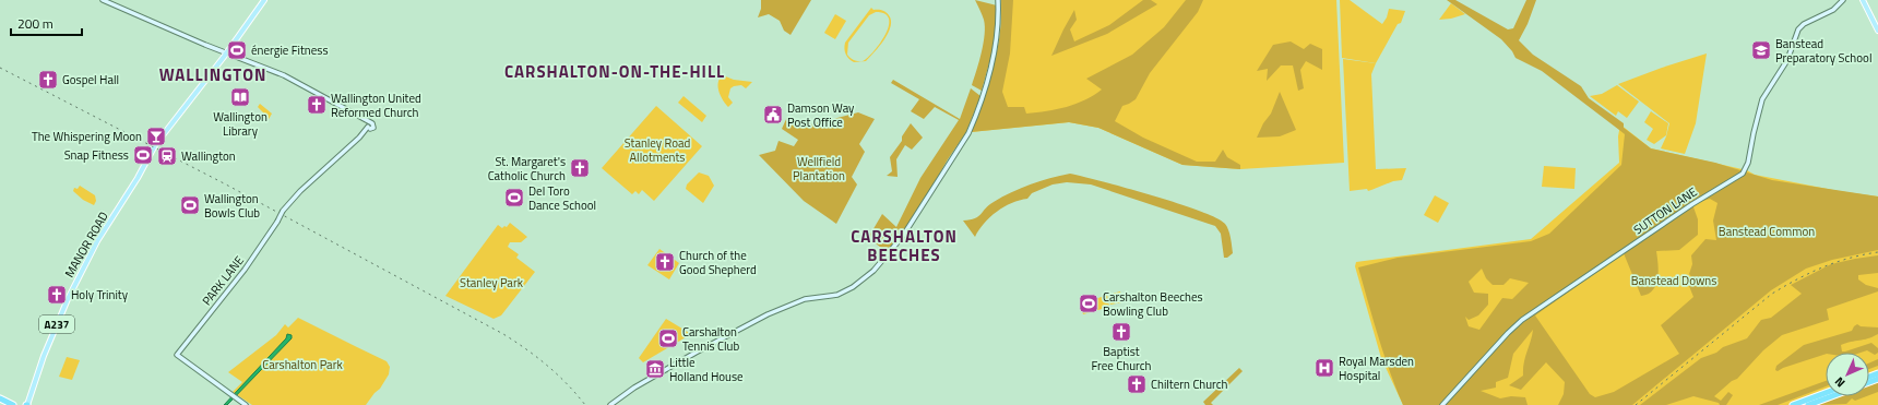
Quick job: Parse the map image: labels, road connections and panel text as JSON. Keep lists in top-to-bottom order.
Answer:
{
  "streets": {
    "main road": [
      "SUTTON LANE",
      "MANOR ROAD",
      "PARK LANE",
      "A237"
    ]
  },
  "crossings": [
    ["MANOR ROAD", "PARK LANE"],
    ["MANOR ROAD", "A237"],
    ["PARK LANE", "A237"]
  ],
  "districts": ["CARSHALTON-ON-THE-HILL", "WALLINGTON", "CARSHALTON BEECHES"],
  "parks": [
    "Stanley Road Allotments",
    "Wellfield Plantation",
    "Banstead Common",
    "Banstead Downs",
    "Stanley Park",
    "Carshalton Park"
  ],
  "places": {
    "sports": [
      "énergie Fitness",
      "Snap Fitness",
      "Del Toro Dance School",
      "Wallington Bowls Club",
      "Carshalton Beeches Bowling Club",
      "Carshalton Tennis Club"
    ],
    "school or university": ["Banstead Preparatory School"],
    "church": [
      "Gospel Hall",
      "Wallington United Reformed Church",
      "St. Margaret's Catholic Church",
      "Church of the Good Shepherd",
      "Holy Trinity",
      "Baptist Free Church",
      "Chiltern Church"
    ],
    "library": ["Wallington Library"],
    "public building": ["Damson Way Post Office"],
    "bar": ["The Whispering Moon"],
    "station": ["Wallington"],
    "hospital": ["Royal Marsden Hospital"],
    "museum": ["Little Holland House"]
  },
  "scale_bar": "200 m",
  "north": "bottom left"
}
